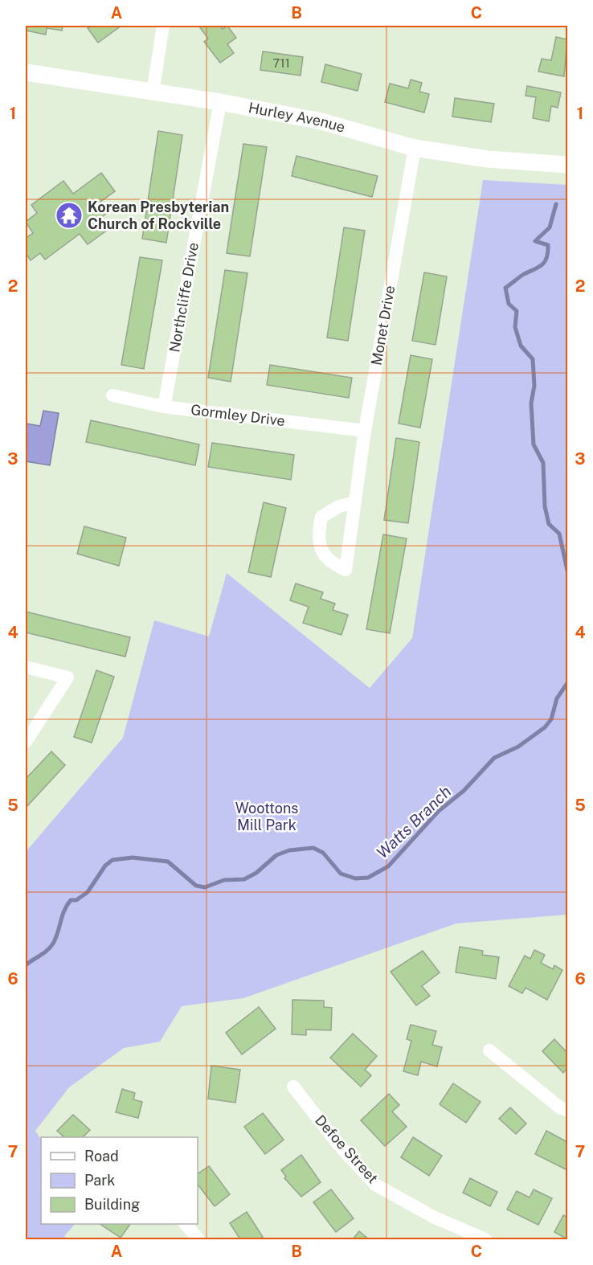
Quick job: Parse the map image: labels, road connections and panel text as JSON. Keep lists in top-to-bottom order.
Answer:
{
  "streets": {
    "street": [
      "Hurley Avenue",
      "Northcliffe Drive",
      "Monet Drive",
      "Gormley Drive",
      "Defoe Street"
    ]
  },
  "crossings": [
    ["Hurley Avenue", "Northcliffe Drive"],
    ["Hurley Avenue", "Monet Drive"],
    ["Northcliffe Drive", "Gormley Drive"],
    ["Monet Drive", "Gormley Drive"]
  ],
  "water": ["Watts Branch"],
  "parks": ["Woottons Mill Park"],
  "places": {
    "temple": ["Korean Presbyterian Church of Rockville"]
  },
  "house_numbers": ["711"],
  "legend": ["Road", "Park", "Building"],
  "grid": {
    "columns": ["A", "B", "C"],
    "rows": [
      "1",
      "2",
      "3",
      "4",
      "5",
      "6",
      "7"
    ]
  }
}
